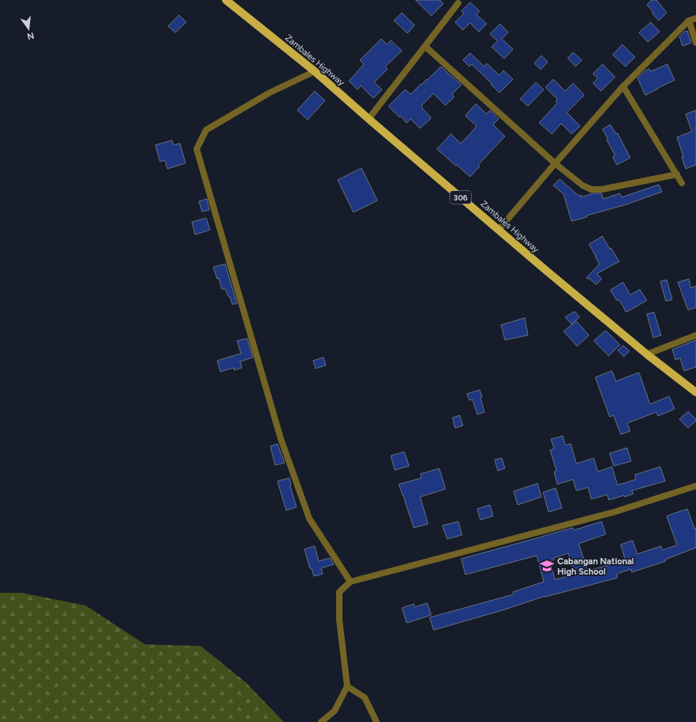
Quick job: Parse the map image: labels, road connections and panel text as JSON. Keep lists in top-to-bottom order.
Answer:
{
  "streets": {
    "main road": ["Zambales Highway", "306"]
  },
  "places": {
    "school or university": ["Cabangan National High School"]
  },
  "north": "bottom"
}
